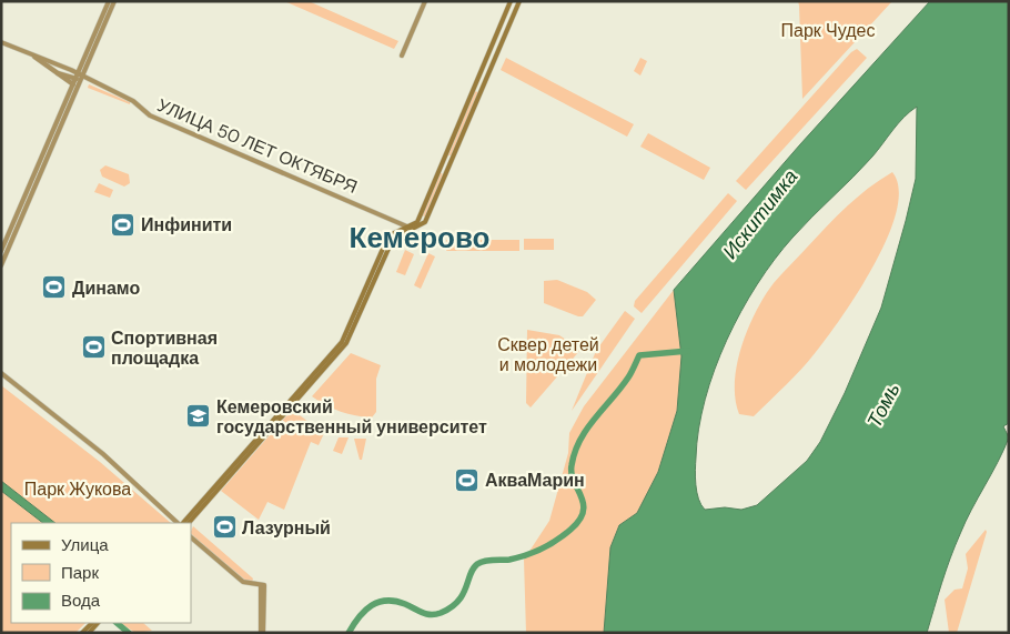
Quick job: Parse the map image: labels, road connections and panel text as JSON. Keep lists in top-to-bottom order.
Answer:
{
  "streets": {
    "street": ["УЛИЦА 50 ЛЕТ ОКТЯБРЯ"]
  },
  "districts": ["Кемерово"],
  "water": ["Искитимка", "Томь"],
  "parks": ["Парк Чудес", "Сквер детей и молодежи", "Парк Жукова"],
  "places": {
    "sports": [
      "Инфинити",
      "Динамо",
      "Спортивная площадка",
      "АкваМарин",
      "Лазурный"
    ],
    "school or university": ["Кемеровский государственный университет"]
  },
  "legend": ["Улица", "Парк", "Вода"]
}
